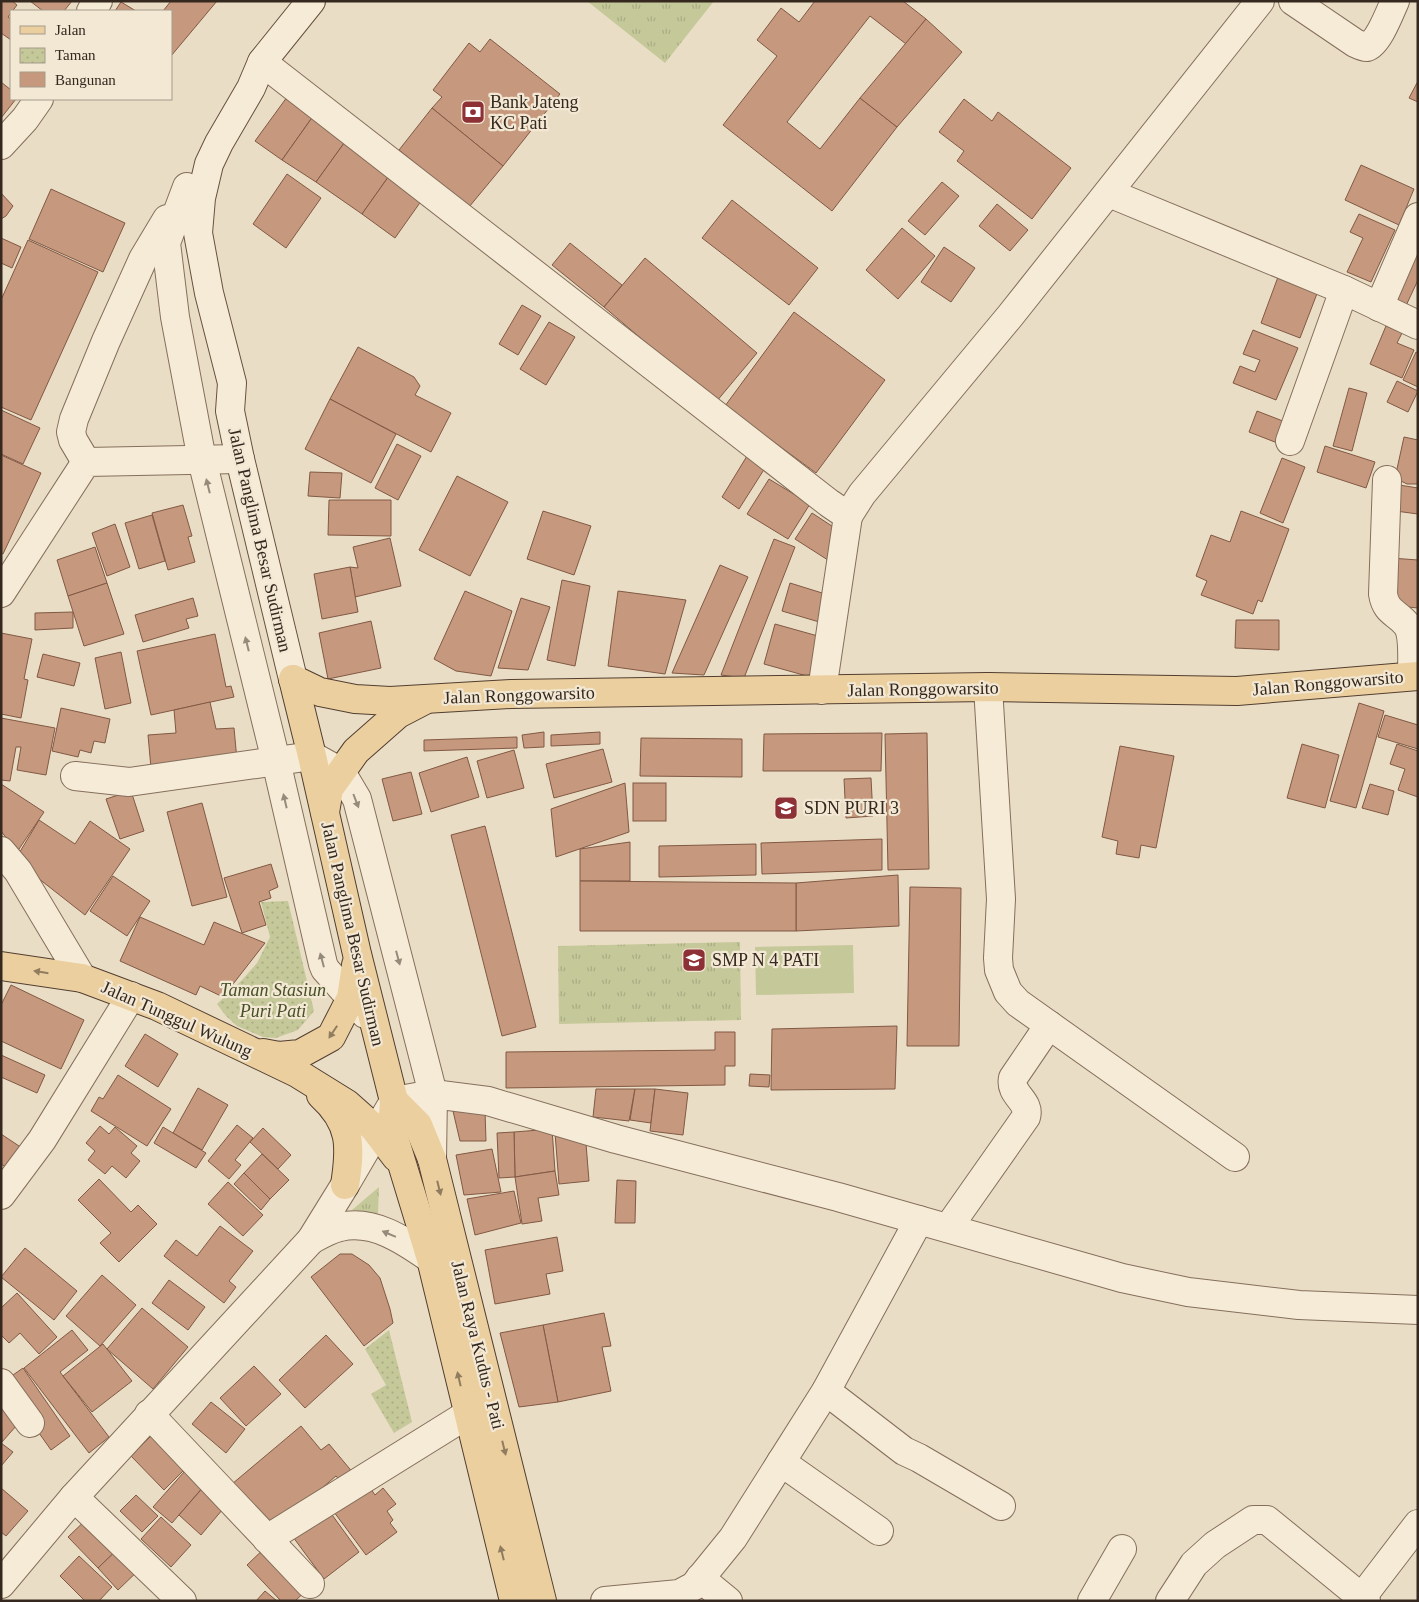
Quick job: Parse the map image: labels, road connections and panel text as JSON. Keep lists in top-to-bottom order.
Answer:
{
  "streets": {
    "main road": [
      "Jalan Panglima Besar Sudirman",
      "Jalan Ronggowarsito",
      "Jalan Tunggul Wulung",
      "Jalan Raya Kudus - Pati"
    ]
  },
  "crossings": [
    ["Jalan Panglima Besar Sudirman", "Jalan Ronggowarsito"],
    ["Jalan Panglima Besar Sudirman", "Jalan Raya Kudus - Pati"]
  ],
  "parks": ["Taman Stasiun Puri Pati"],
  "places": {
    "bank": ["Bank Jateng KC Pati"],
    "school or university": ["SDN PURI 3", "SMP N 4 PATI"]
  },
  "legend": ["Jalan", "Taman", "Bangunan"]
}
